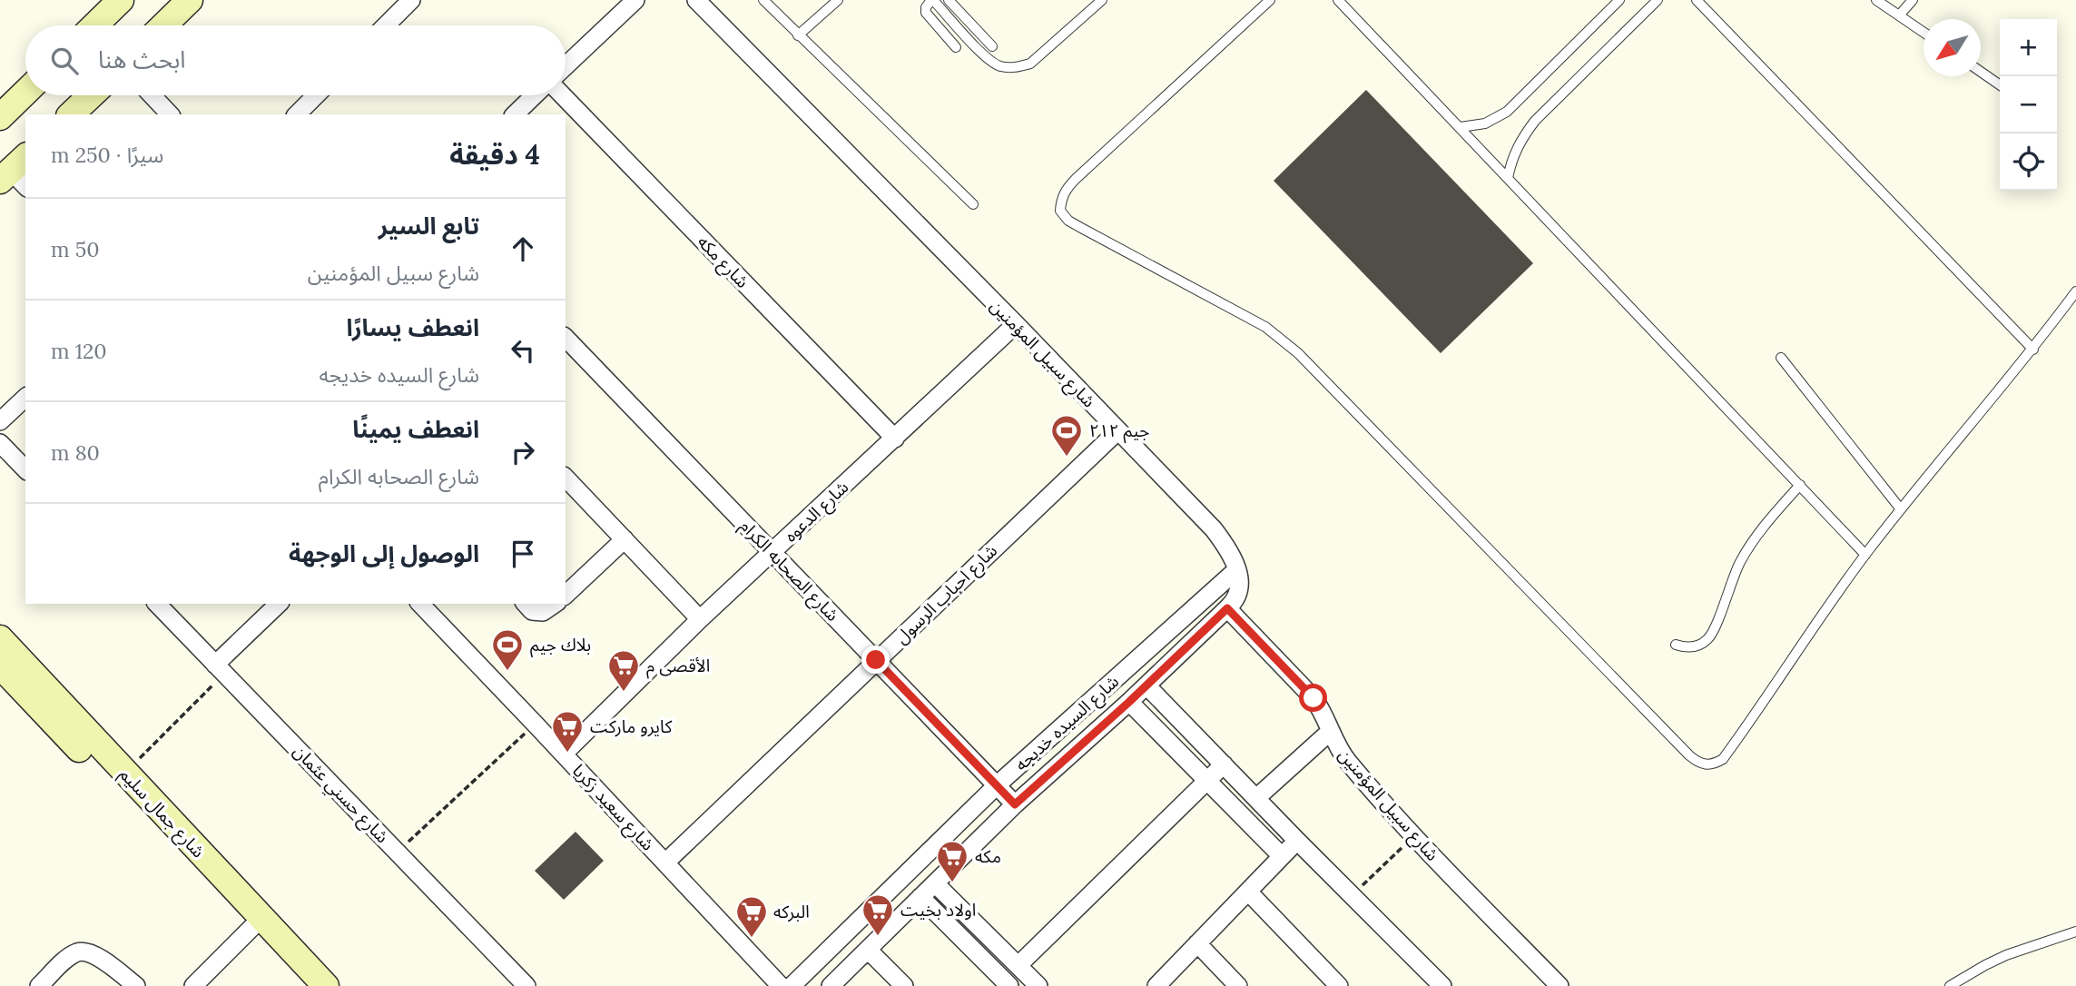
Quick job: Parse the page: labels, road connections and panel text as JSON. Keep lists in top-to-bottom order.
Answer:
{
  "streets": {
    "main road": ["شارع جمال سليم"],
    "street": [
      "شارع مكه",
      "شارع سبيل المؤمنين",
      "شارع الدعوه",
      "شارع الصحابه الكرام",
      "شارع احباب الرسول",
      "شارع السيده خديجه",
      "شارع حسني عثمان",
      "شارع سعيد زكريا"
    ]
  },
  "crossings": [
    ["شارع مكه", "شارع الدعوه"],
    ["شارع سبيل المؤمنين", "شارع الدعوه"],
    ["شارع سبيل المؤمنين", "شارع احباب الرسول"],
    ["شارع سبيل المؤمنين", "شارع السيده خديجه"],
    ["شارع الدعوه", "شارع الصحابه الكرام"],
    ["شارع الدعوه", "شارع سعيد زكريا"],
    ["شارع الصحابه الكرام", "شارع احباب الرسول"],
    ["شارع الصحابه الكرام", "شارع السيده خديجه"],
    ["شارع احباب الرسول", "شارع سعيد زكريا"]
  ],
  "places": {
    "sports": ["جيم ٢١٢", "بلاك جيم"],
    "supermarket": [
      "الأقصى م",
      "كايرو ماركت",
      "مكه",
      "اولاد بخيت",
      "البركه"
    ]
  },
  "north": "bottom left",
  "page": {
    "map_buttons": ["+", "−"],
    "search": "ابحث هنا",
    "heading": ["4 دقيقة", "سيرًا · 250 m"],
    "list": [
      ["تابع السير", "شارع سبيل المؤمنين", "50 m"],
      ["انعطف يسارًا", "شارع السيده خديجه", "120 m"],
      ["انعطف يمينًا", "شارع الصحابه الكرام", "80 m"],
      "الوصول إلى الوجهة"
    ]
  }
}
